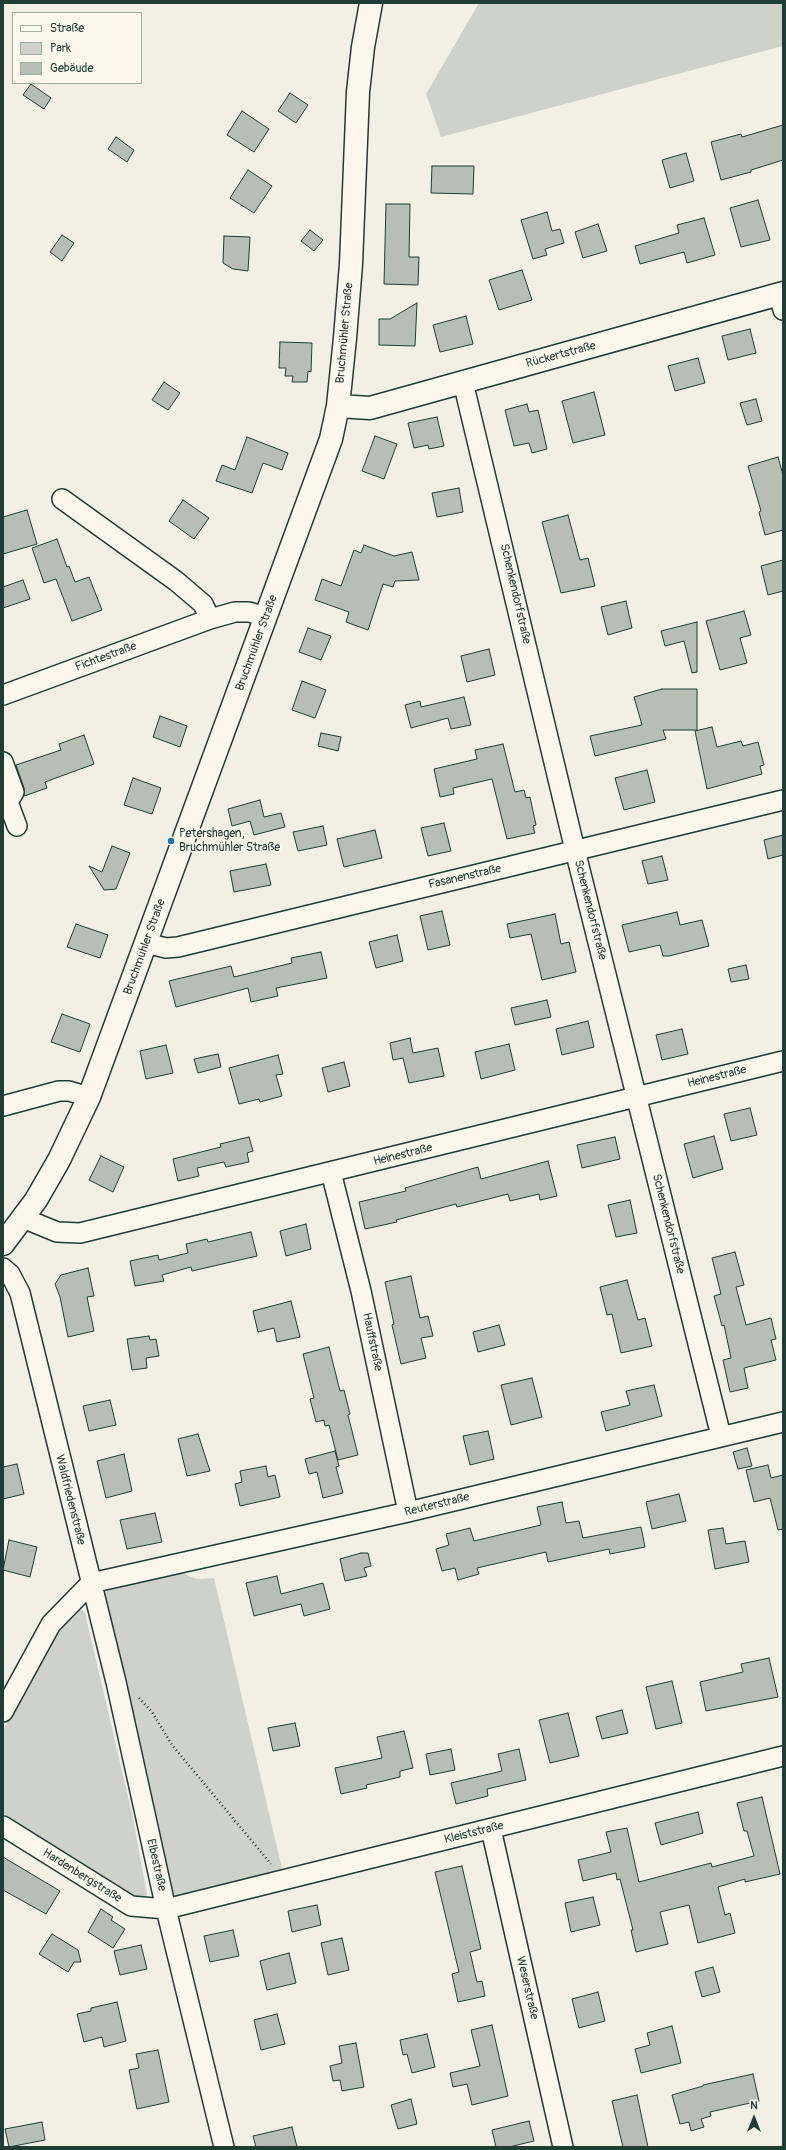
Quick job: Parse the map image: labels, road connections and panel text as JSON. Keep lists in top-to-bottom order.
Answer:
{
  "streets": {
    "street": [
      "Bruchmühler Straße",
      "Rückertstraße",
      "Schenkendorfstraße",
      "Fichtestraße",
      "Fasanenstraße",
      "Heinestraße",
      "Hauffstraße",
      "Waldfriedenstraße",
      "Reuterstraße",
      "Kleiststraße",
      "Elbestraße",
      "Hardenbergstraße",
      "Weserstraße"
    ]
  },
  "crossings": [
    ["Bruchmühler Straße", "Rückertstraße"],
    ["Bruchmühler Straße", "Fichtestraße"],
    ["Bruchmühler Straße", "Fasanenstraße"],
    ["Bruchmühler Straße", "Heinestraße"],
    ["Rückertstraße", "Schenkendorfstraße"],
    ["Schenkendorfstraße", "Fasanenstraße"],
    ["Schenkendorfstraße", "Heinestraße"],
    ["Schenkendorfstraße", "Reuterstraße"],
    ["Heinestraße", "Hauffstraße"],
    ["Hauffstraße", "Reuterstraße"],
    ["Waldfriedenstraße", "Reuterstraße"],
    ["Waldfriedenstraße", "Elbestraße"],
    ["Reuterstraße", "Elbestraße"],
    ["Kleiststraße", "Elbestraße"],
    ["Kleiststraße", "Hardenbergstraße"],
    ["Kleiststraße", "Weserstraße"],
    ["Elbestraße", "Hardenbergstraße"]
  ],
  "places": ["Petershagen, Bruchmühler Straße"],
  "legend": ["Straße", "Park", "Gebäude"],
  "north": "top"
}
